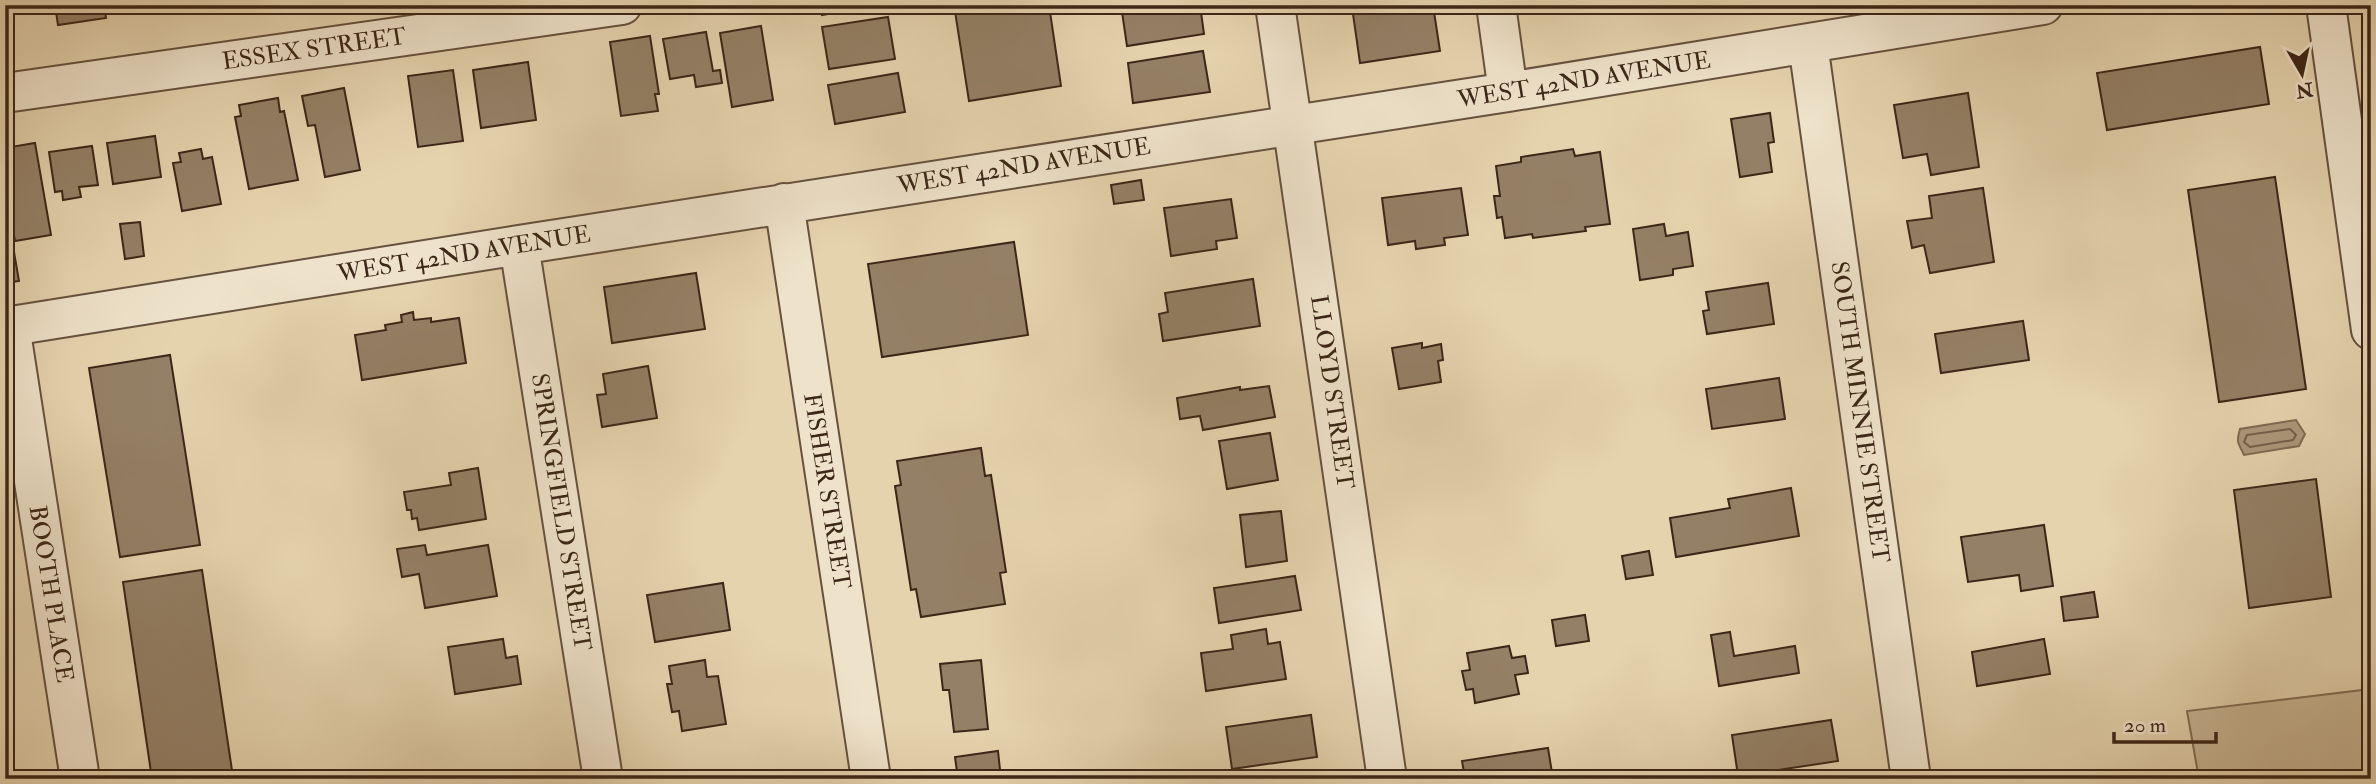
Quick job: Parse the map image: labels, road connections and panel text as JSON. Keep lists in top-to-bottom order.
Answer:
{
  "streets": {
    "street": [
      "ESSEX STREET",
      "WEST 42ND AVENUE",
      "LLOYD STREET",
      "SOUTH MINNIE STREET",
      "FISHER STREET",
      "SPRINGFIELD STREET",
      "BOOTH PLACE"
    ]
  },
  "crossings": [
    ["WEST 42ND AVENUE", "LLOYD STREET"],
    ["WEST 42ND AVENUE", "SOUTH MINNIE STREET"],
    ["WEST 42ND AVENUE", "FISHER STREET"],
    ["WEST 42ND AVENUE", "SPRINGFIELD STREET"],
    ["WEST 42ND AVENUE", "BOOTH PLACE"]
  ],
  "scale_bar": "20 m",
  "north": "bottom"
}
